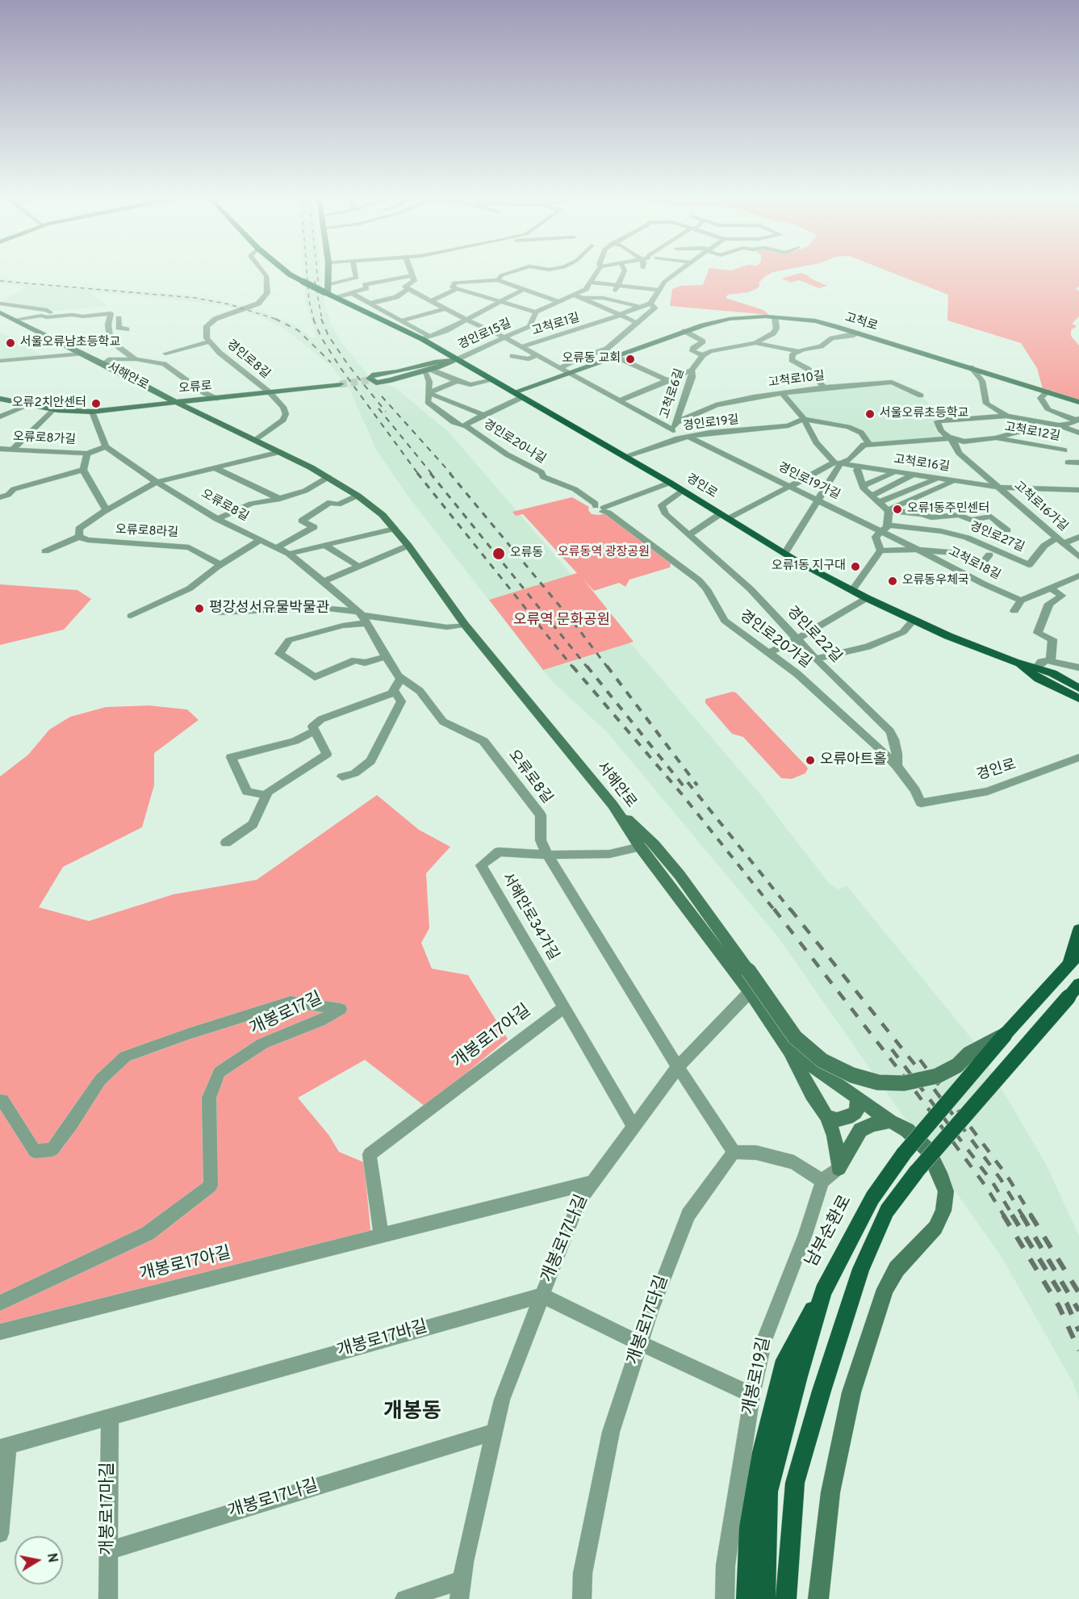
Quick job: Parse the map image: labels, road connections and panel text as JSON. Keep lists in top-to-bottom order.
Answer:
{
  "streets": {
    "main road": [
      "고척로",
      "서해안로",
      "오류로",
      "경인로",
      "남부순환로"
    ],
    "street": [
      "고척로1길",
      "경인로15길",
      "경인로8길",
      "고척로10길",
      "고척로6길",
      "경인로19길",
      "고척로12길",
      "오류로8가길",
      "경인로20나길",
      "고척로16길",
      "경인로19가길",
      "오류로8길",
      "고척로16가길",
      "오류로8라길",
      "경인로27길",
      "고척로18길",
      "경인로22길",
      "경인로20가길",
      "서해안로34가길",
      "개봉로17길",
      "개봉로17아길",
      "개봉로17나길",
      "개봉로17다길",
      "개봉로17바길",
      "개봉로19길",
      "개봉로17마길"
    ]
  },
  "crossings": [
    ["고척로", "고척로1길"],
    ["고척로", "고척로12길"],
    ["고척로", "경인로"],
    ["고척로1길", "경인로15길"],
    ["고척로1길", "고척로6길"],
    ["경인로15길", "경인로"],
    ["경인로8길", "오류로"],
    ["서해안로", "오류로"],
    ["서해안로", "오류로8라길"],
    ["서해안로", "서해안로34가길"],
    ["서해안로", "개봉로17나길"],
    ["고척로10길", "고척로6길"],
    ["고척로6길", "경인로19길"],
    ["경인로19길", "고척로12길"],
    ["경인로19길", "경인로19가길"],
    ["경인로19길", "경인로"],
    ["고척로12길", "고척로16길"],
    ["오류로8가길", "오류로8길"],
    ["경인로20나길", "경인로20가길"],
    ["고척로16길", "고척로16가길"],
    ["경인로19가길", "경인로27길"],
    ["경인로19가길", "고척로18길"],
    ["경인로", "경인로22길"],
    ["경인로", "경인로20가길"],
    ["오류로8길", "오류로8라길"],
    ["오류로8길", "서해안로34가길"],
    ["오류로8길", "개봉로17나길"],
    ["고척로16가길", "경인로27길"],
    ["경인로22길", "경인로20가길"],
    ["서해안로34가길", "개봉로17아길"],
    ["서해안로34가길", "개봉로17나길"],
    ["개봉로17아길", "개봉로17나길"],
    ["개봉로17나길", "개봉로17바길"],
    ["개봉로17나길", "개봉로17마길"],
    ["개봉로17바길", "개봉로17마길"]
  ],
  "districts": ["개봉동"],
  "parks": ["오류동역 광장공원", "오류역 문화공원"],
  "places": [
    "서울오류남초등학교",
    "오류동 교회",
    "오류2치안센터",
    "서울오류초등학교",
    "오류1동주민센터",
    "오류동",
    "오류1동 지구대",
    "오류동우체국",
    "평강성서유물박물관",
    "오류아트홀"
  ],
  "north": "right"
}
